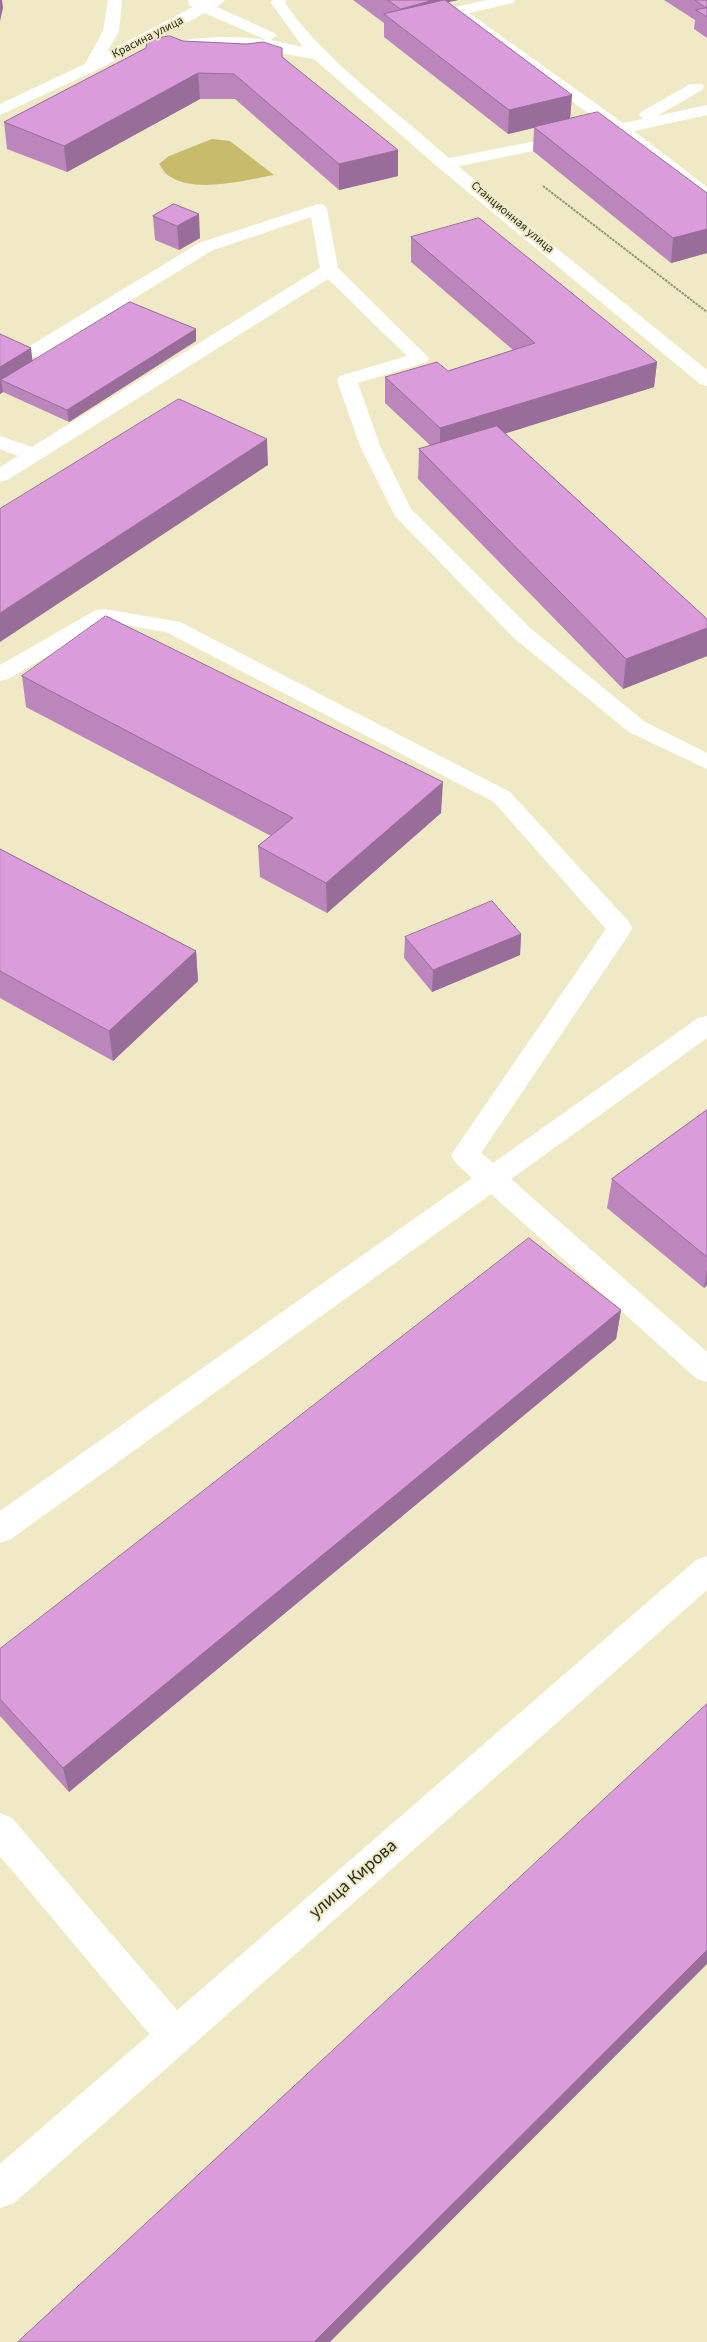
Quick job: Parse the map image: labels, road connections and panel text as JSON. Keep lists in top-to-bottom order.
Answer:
{
  "streets": {
    "main road": ["Красина улица", "Станционная улица", "улица Кирова"]
  },
  "crossings": [
    ["Красина улица", "Станционная улица"]
  ]
}
